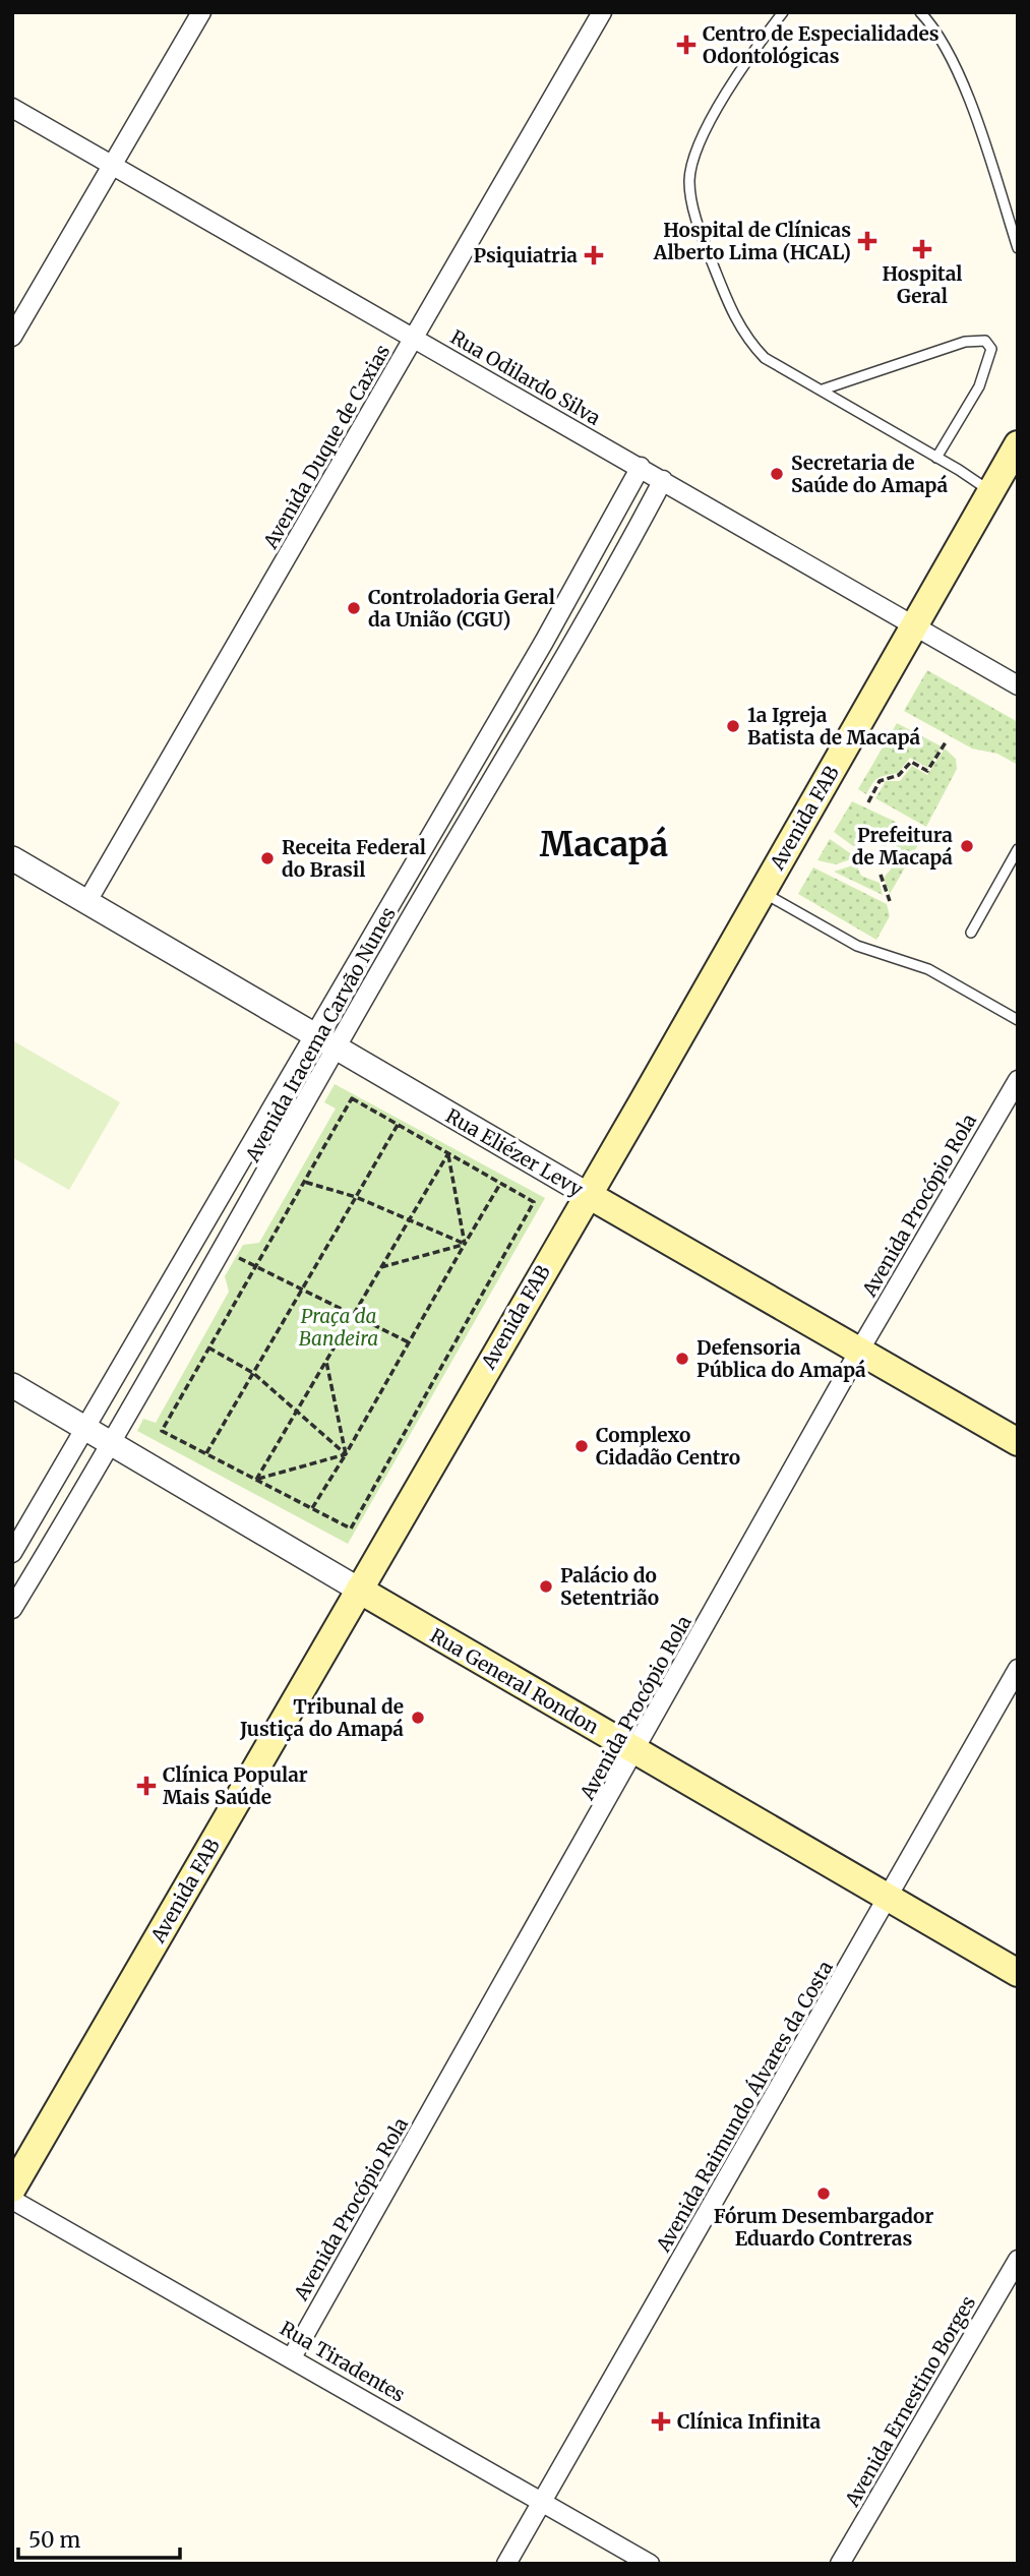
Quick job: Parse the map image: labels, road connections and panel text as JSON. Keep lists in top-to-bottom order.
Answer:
{
  "streets": {
    "main road": ["Avenida FAB", "Rua Eliézer Levy", "Rua General Rondon"],
    "street": [
      "Rua Odilardo Silva",
      "Avenida Duque de Caxias",
      "Avenida Iracema Carvão Nunes",
      "Avenida Procópio Rola",
      "Avenida Raimundo Álvares da Costa",
      "Rua Tiradentes",
      "Avenida Ernestino Borges"
    ]
  },
  "crossings": [
    ["Rua Odilardo Silva", "Avenida Duque de Caxias"],
    ["Rua Odilardo Silva", "Avenida FAB"],
    ["Rua Odilardo Silva", "Avenida Iracema Carvão Nunes"],
    ["Avenida Duque de Caxias", "Rua Eliézer Levy"],
    ["Avenida FAB", "Rua Eliézer Levy"],
    ["Avenida FAB", "Rua General Rondon"],
    ["Avenida Iracema Carvão Nunes", "Rua Eliézer Levy"],
    ["Avenida Iracema Carvão Nunes", "Rua General Rondon"],
    ["Rua Eliézer Levy", "Avenida Procópio Rola"],
    ["Avenida Procópio Rola", "Rua General Rondon"],
    ["Avenida Procópio Rola", "Rua Tiradentes"],
    ["Rua General Rondon", "Avenida Raimundo Álvares da Costa"],
    ["Avenida Raimundo Álvares da Costa", "Rua Tiradentes"]
  ],
  "districts": ["Macapá"],
  "parks": ["Praça da Bandeira"],
  "places": {
    "health": [
      "Centro de Especialidades Odontológicas",
      "Hospital de Clínicas Alberto Lima (HCAL)",
      "Hospital Geral",
      "Psiquiatria",
      "Clínica Popular Mais Saúde",
      "Clínica Infinita"
    ],
    "other": [
      "Secretaria de Saúde do Amapá",
      "Controladoria Geral da União (CGU)",
      "1a Igreja Batista de Macapá",
      "Prefeitura de Macapá",
      "Receita Federal do Brasil",
      "Defensoria Pública do Amapá",
      "Complexo Cidadão Centro",
      "Palácio do Setentrião",
      "Tribunal de Justiça do Amapá",
      "Fórum Desembargador Eduardo Contreras"
    ]
  },
  "scale_bar": "50 m"
}
